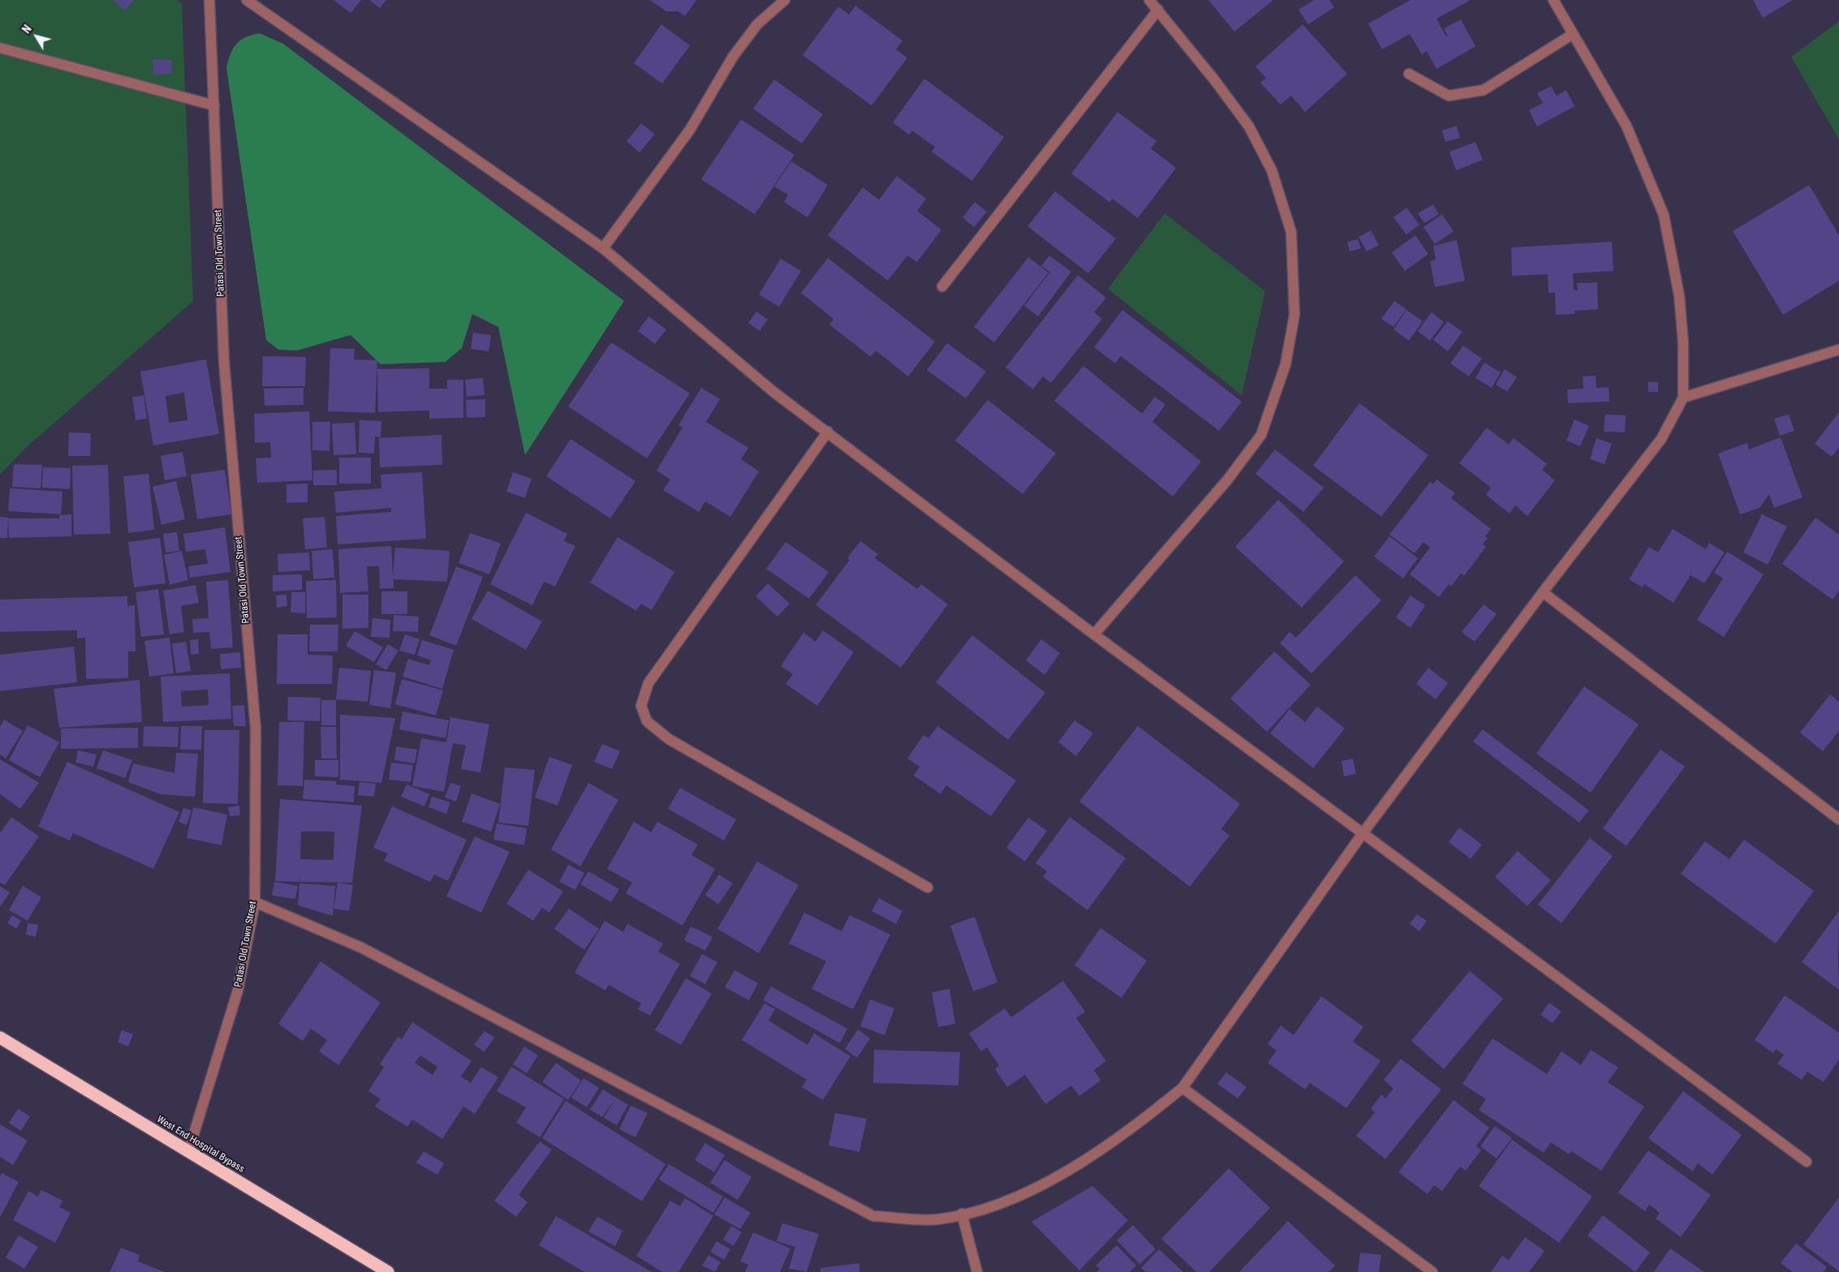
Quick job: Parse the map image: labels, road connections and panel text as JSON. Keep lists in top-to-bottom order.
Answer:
{
  "streets": {
    "highway": ["West End Hospital Bypass"],
    "street": ["Patasi Old Town Street"]
  },
  "crossings": [
    ["Patasi Old Town Street", "West End Hospital Bypass"]
  ],
  "north": "top left"
}
